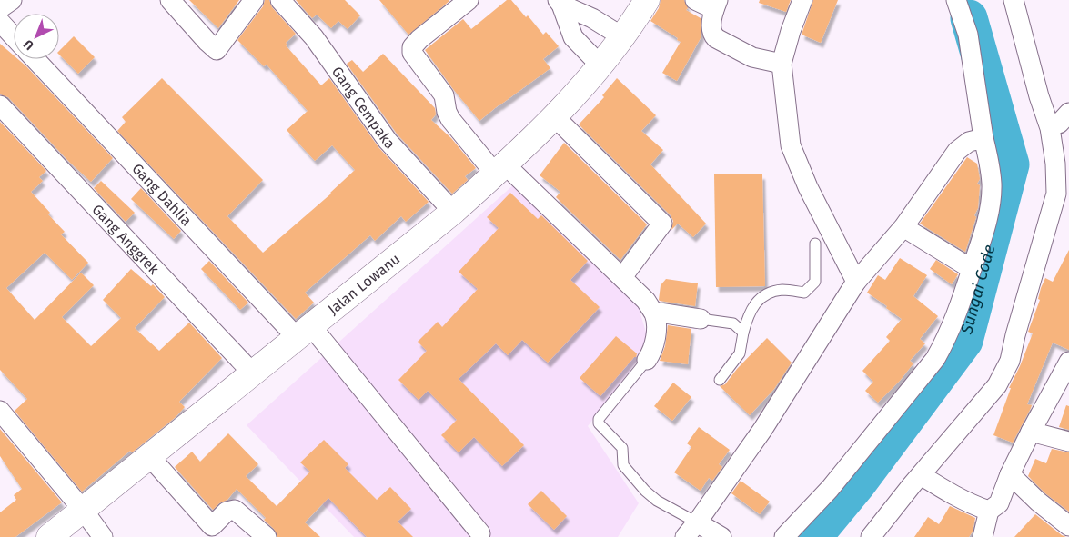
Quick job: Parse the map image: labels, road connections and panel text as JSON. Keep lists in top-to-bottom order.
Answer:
{
  "streets": {
    "main road": ["Jalan Lowanu"],
    "street": ["Gang Cempaka", "Gang Dahlia", "Gang Anggrek"]
  },
  "crossings": [
    ["Gang Cempaka", "Jalan Lowanu"],
    ["Gang Dahlia", "Jalan Lowanu"],
    ["Gang Anggrek", "Jalan Lowanu"]
  ],
  "water": ["Sungai Code"],
  "north": "bottom left"
}
